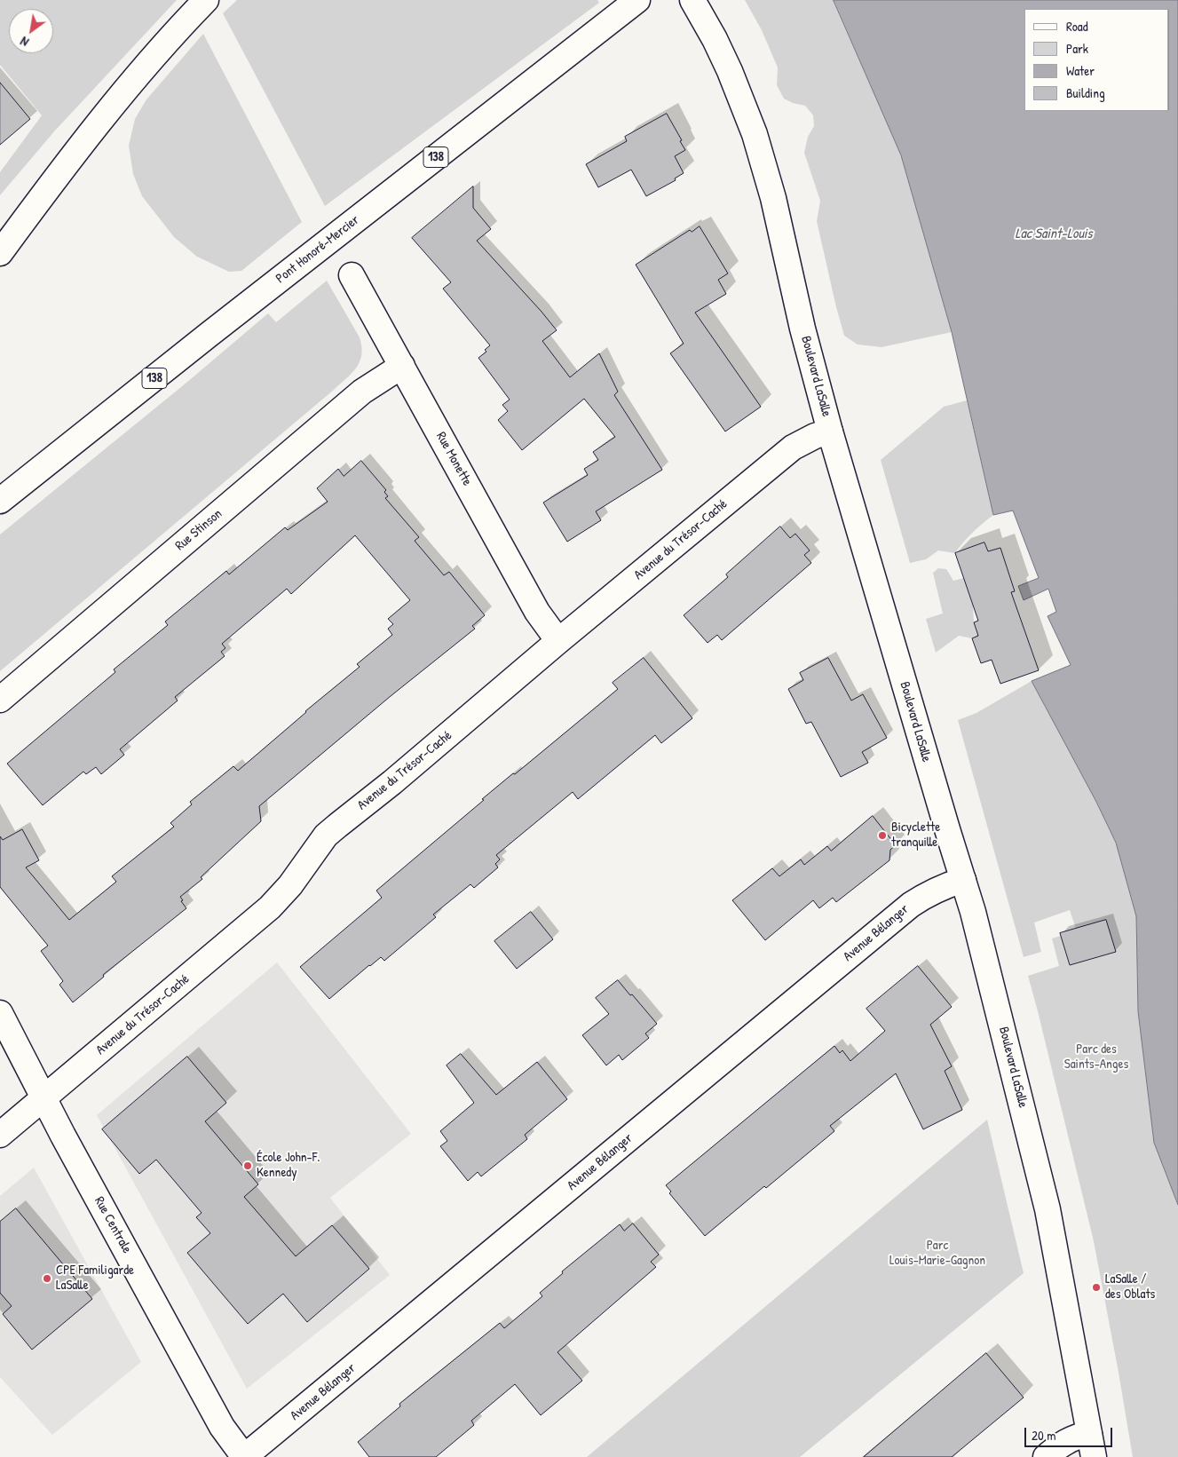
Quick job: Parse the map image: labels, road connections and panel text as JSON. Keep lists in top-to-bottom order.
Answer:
{
  "streets": {
    "main road": [
      "138",
      "Pont Honoré-Mercier",
      "Boulevard LaSalle",
      "Rue Monette",
      "Rue Stinson",
      "Avenue du Trésor-Caché",
      "Avenue Bélanger",
      "Rue Centrale"
    ]
  },
  "crossings": [
    ["Boulevard LaSalle", "Avenue du Trésor-Caché"],
    ["Boulevard LaSalle", "Avenue Bélanger"],
    ["Rue Monette", "Rue Stinson"],
    ["Rue Monette", "Avenue du Trésor-Caché"],
    ["Avenue du Trésor-Caché", "Rue Centrale"],
    ["Avenue Bélanger", "Rue Centrale"]
  ],
  "water": ["Lac Saint-Louis"],
  "parks": ["Parc des Saints-Anges", "Parc Louis-Marie-Gagnon"],
  "places": [
    "Bicyclette tranquille",
    "École John-F. Kennedy",
    "CPE Familigarde LaSalle",
    "LaSalle / des Oblats"
  ],
  "legend": [
    "Road",
    "Park",
    "Water",
    "Building"
  ],
  "scale_bar": "20 m",
  "north": "bottom left"
}
